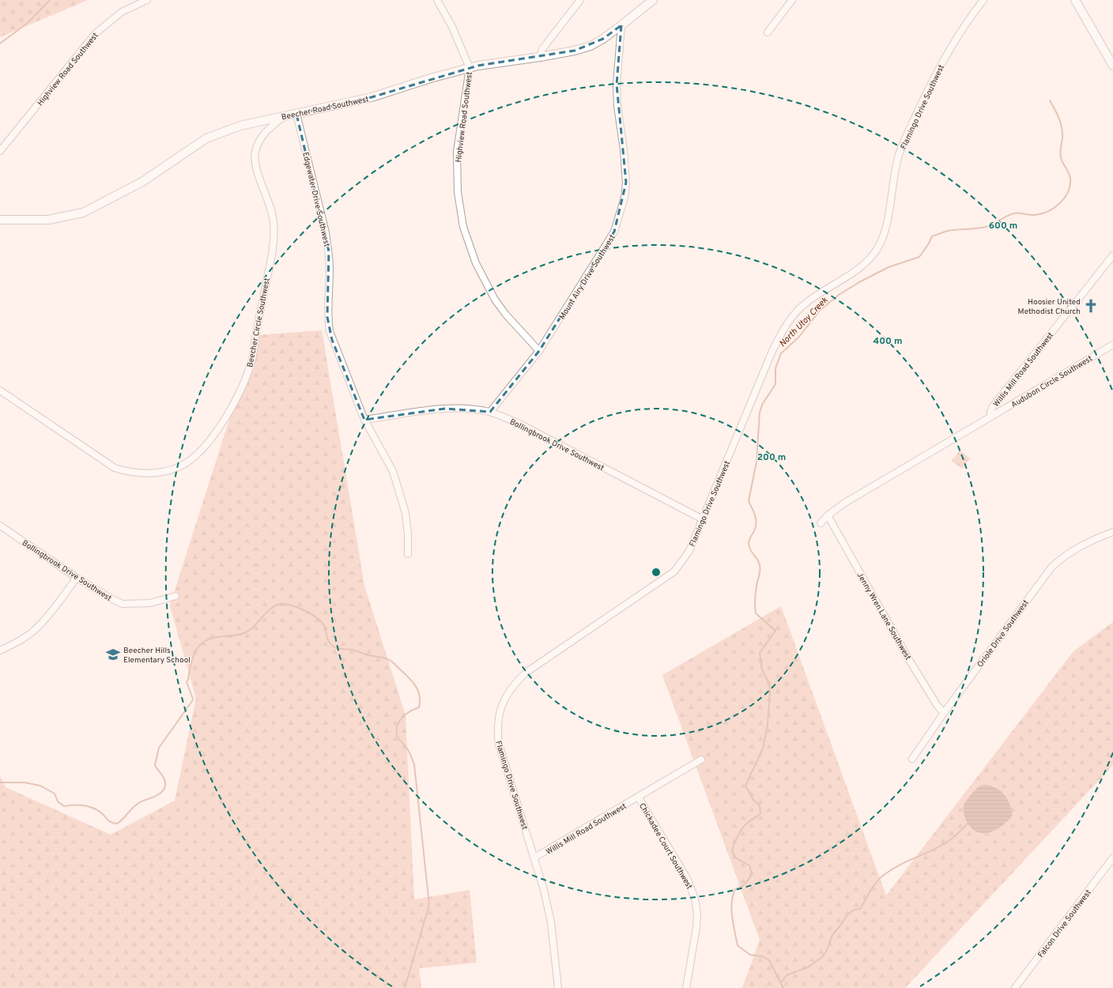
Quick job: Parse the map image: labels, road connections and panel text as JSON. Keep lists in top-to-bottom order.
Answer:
{
  "streets": {
    "street": [
      "Highview Road Southwest",
      "Flamingo Drive Southwest",
      "Beecher Road Southwest",
      "Edgewater Drive Southwest",
      "Mount Airy Drive Southwest",
      "Beecher Circle Southwest",
      "Willis Mill Road Southwest",
      "Audubon Circle Southwest",
      "Bollingbrook Drive Southwest",
      "Jenny Wren Lane Southwest",
      "Oriole Drive Southwest",
      "Chickadee Court Southwest",
      "Falcon Drive Southwest"
    ]
  },
  "crossings": [
    ["Highview Road Southwest", "Beecher Road Southwest"],
    ["Highview Road Southwest", "Mount Airy Drive Southwest"],
    ["Flamingo Drive Southwest", "Willis Mill Road Southwest"],
    ["Flamingo Drive Southwest", "Bollingbrook Drive Southwest"],
    ["Beecher Road Southwest", "Edgewater Drive Southwest"],
    ["Beecher Road Southwest", "Mount Airy Drive Southwest"],
    ["Beecher Road Southwest", "Beecher Circle Southwest"],
    ["Edgewater Drive Southwest", "Bollingbrook Drive Southwest"],
    ["Mount Airy Drive Southwest", "Bollingbrook Drive Southwest"],
    ["Willis Mill Road Southwest", "Audubon Circle Southwest"],
    ["Willis Mill Road Southwest", "Chickadee Court Southwest"],
    ["Jenny Wren Lane Southwest", "Oriole Drive Southwest"]
  ],
  "water": ["North Utoy Creek"],
  "places": {
    "church": ["Hoosier United Methodist Church"],
    "school or university": ["Beecher Hills Elementary School"]
  },
  "rings": ["600 m", "400 m", "200 m"]
}
